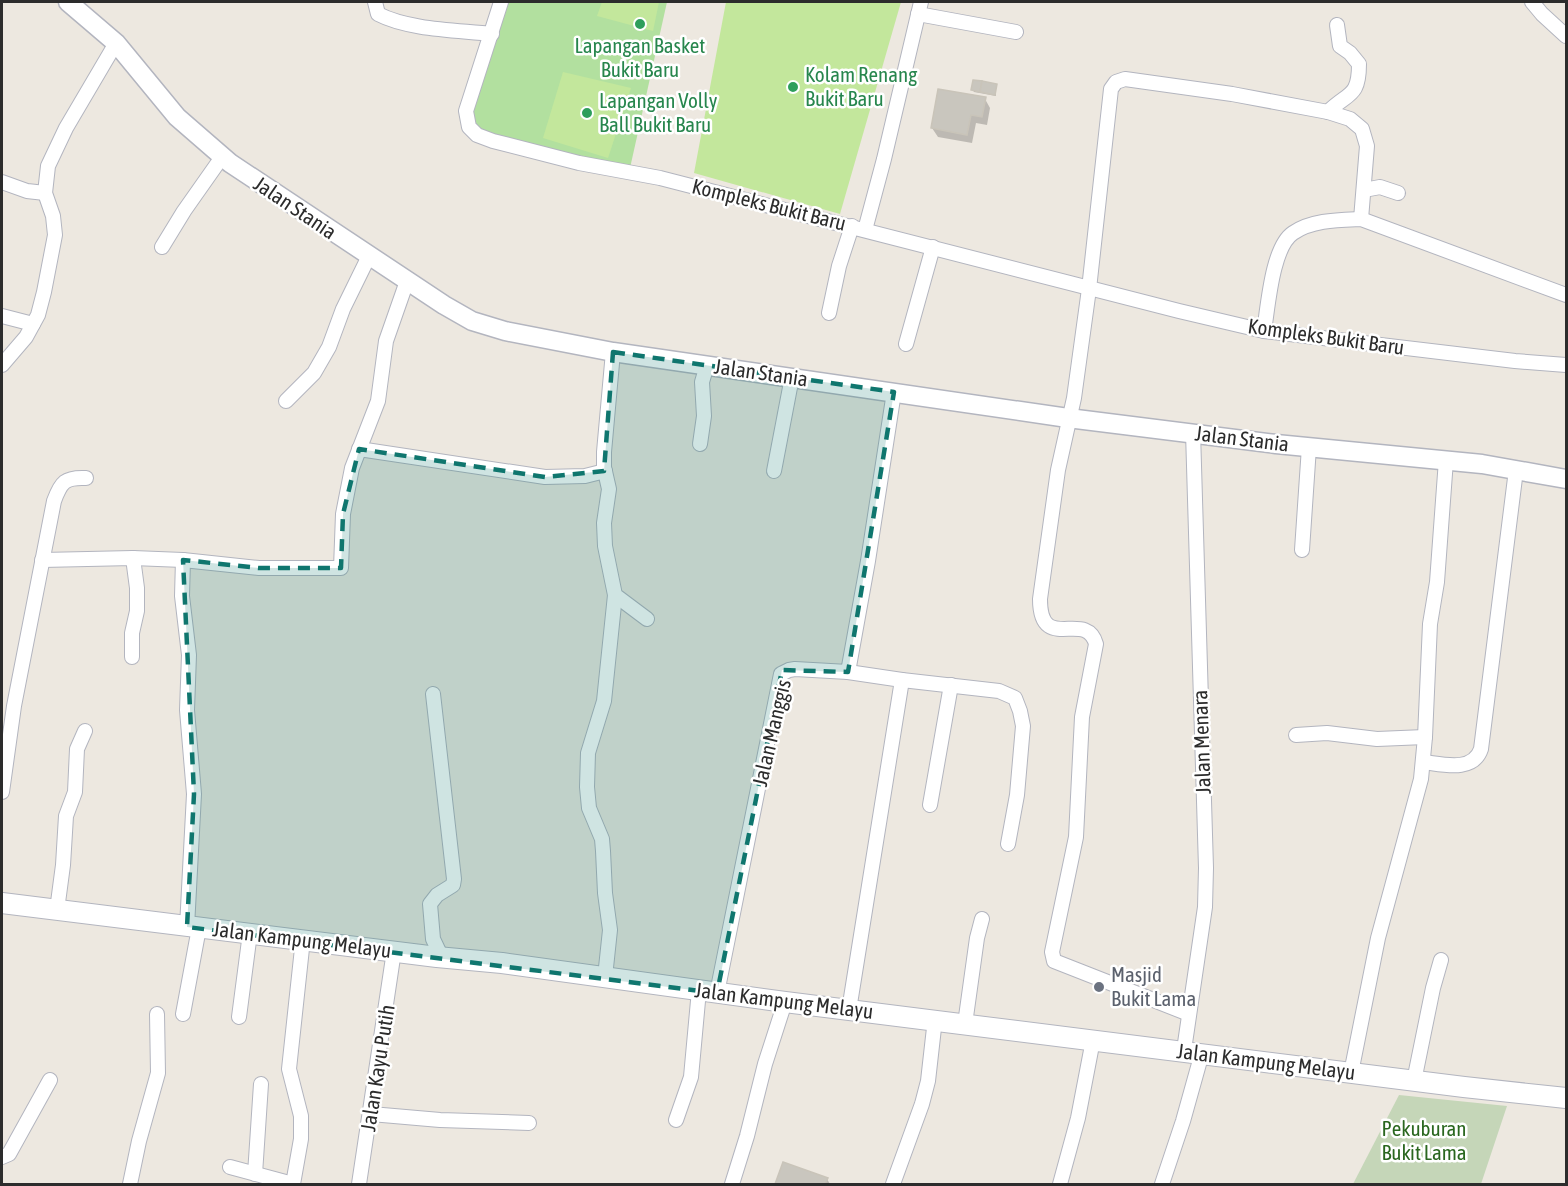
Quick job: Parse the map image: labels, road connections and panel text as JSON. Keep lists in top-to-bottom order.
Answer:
{
  "streets": {
    "main road": ["Jalan Kampung Melayu"],
    "street": [
      "Kompleks Bukit Baru",
      "Jalan Stania",
      "Jalan Manggis",
      "Jalan Menara",
      "Jalan Kayu Putih"
    ]
  },
  "crossings": [
    ["Jalan Stania", "Jalan Menara"],
    ["Jalan Manggis", "Jalan Kampung Melayu"],
    ["Jalan Menara", "Jalan Kampung Melayu"],
    ["Jalan Kampung Melayu", "Jalan Kayu Putih"]
  ],
  "parks": ["Pekuburan Bukit Lama"],
  "places": [
    "Lapangan Basket Bukit Baru",
    "Kolam Renang Bukit Baru",
    "Lapangan Volly Ball Bukit Baru",
    "Masjid Bukit Lama"
  ]
}
